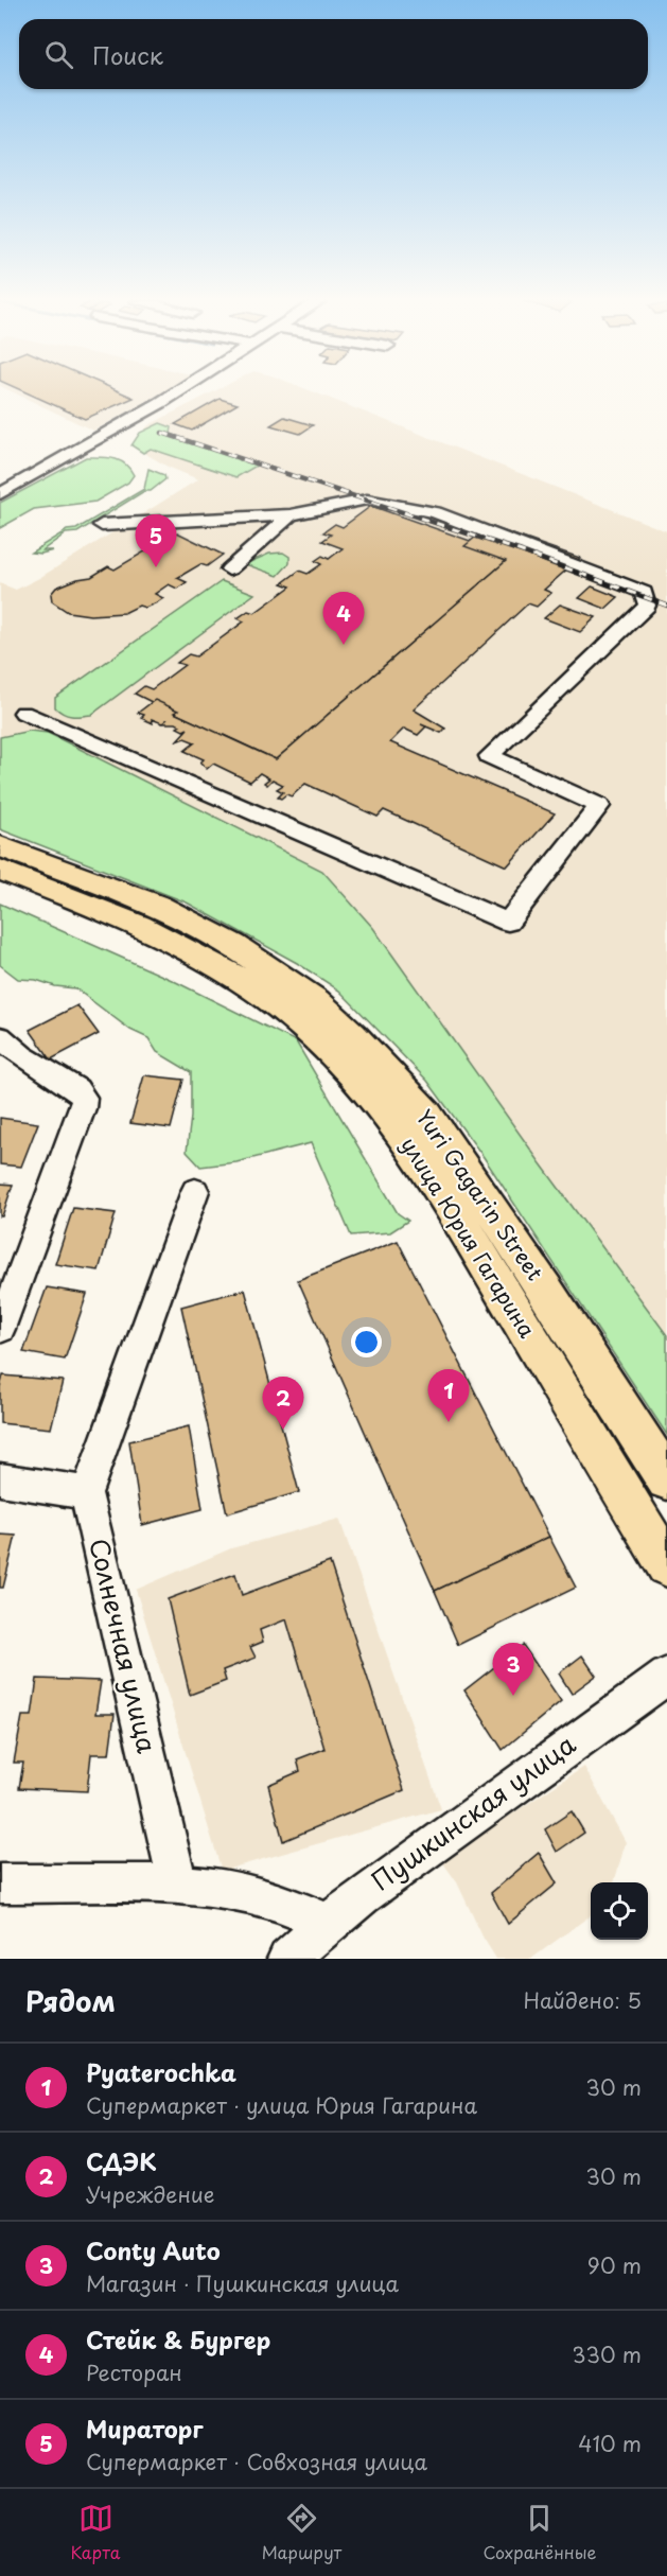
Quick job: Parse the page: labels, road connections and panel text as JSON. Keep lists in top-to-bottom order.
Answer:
{
  "streets": {
    "main road": ["Yuri Gagarin Street", "улица Юрия Гагарина"],
    "street": ["Солнечная улица", "Пушкинская улица"]
  },
  "page": {
    "search": "Поиск",
    "pins": [
      "5",
      "4",
      "1",
      "2",
      "3"
    ],
    "heading": ["Рядом", "Найдено: 5"],
    "list": [
      {
        "mark": "1",
        "name": "Pyaterochka",
        "note": "Супермаркет · улица Юрия Гагарина",
        "value": "30 m"
      },
      {
        "mark": "2",
        "name": "СДЭК",
        "note": "Учреждение",
        "value": "30 m"
      },
      {
        "mark": "3",
        "name": "Conty Auto",
        "note": "Магазин · Пушкинская улица",
        "value": "90 m"
      },
      {
        "mark": "4",
        "name": "Стейк & Бургер",
        "note": "Ресторан",
        "value": "330 m"
      },
      {
        "mark": "5",
        "name": "Мираторг",
        "note": "Супермаркет · Совхозная улица",
        "value": "410 m"
      }
    ],
    "nav": ["Карта", "Маршрут", "Сохранённые"]
  }
}
